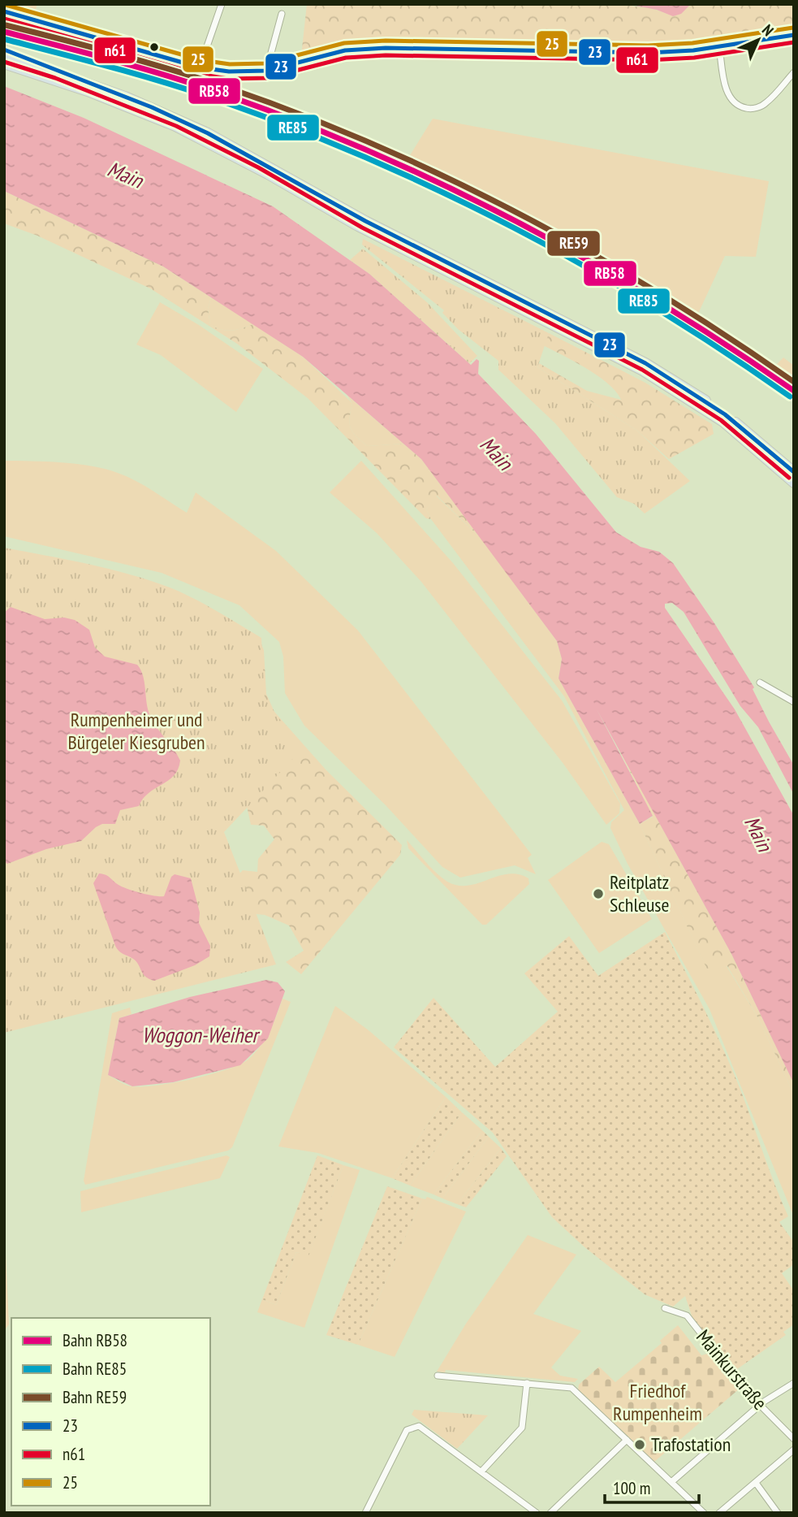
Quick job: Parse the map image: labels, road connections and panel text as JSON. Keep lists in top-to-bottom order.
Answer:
{
  "streets": {
    "street": ["Mainkurstraße"]
  },
  "water": ["Main", "Woggon-Weiher"],
  "parks": ["Rumpenheimer und Bürgeler Kiesgruben", "Friedhof Rumpenheim"],
  "places": ["Reitplatz Schleuse", "Trafostation"],
  "lines": [
    "transit line 25",
    "transit line 23",
    "transit line n61",
    "rail line RE59",
    "rail line RB58",
    "rail line RE85"
  ],
  "legend": [
    "Bahn RB58",
    "Bahn RE85",
    "Bahn RE59",
    "23",
    "n61",
    "25"
  ],
  "scale_bar": "100 m",
  "north": "top right"
}
